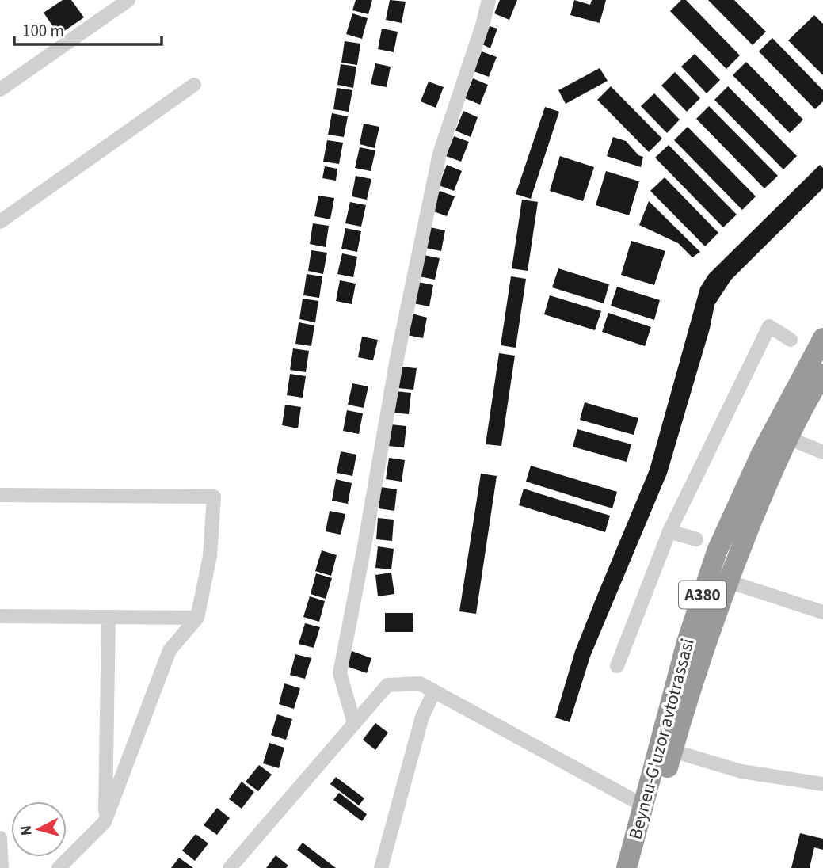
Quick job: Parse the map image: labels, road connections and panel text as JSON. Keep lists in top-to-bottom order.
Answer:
{
  "streets": {
    "highway": ["A380", "Beyneu-G'uzor avtotrassasi"]
  },
  "scale_bar": "100 m",
  "north": "left"
}
